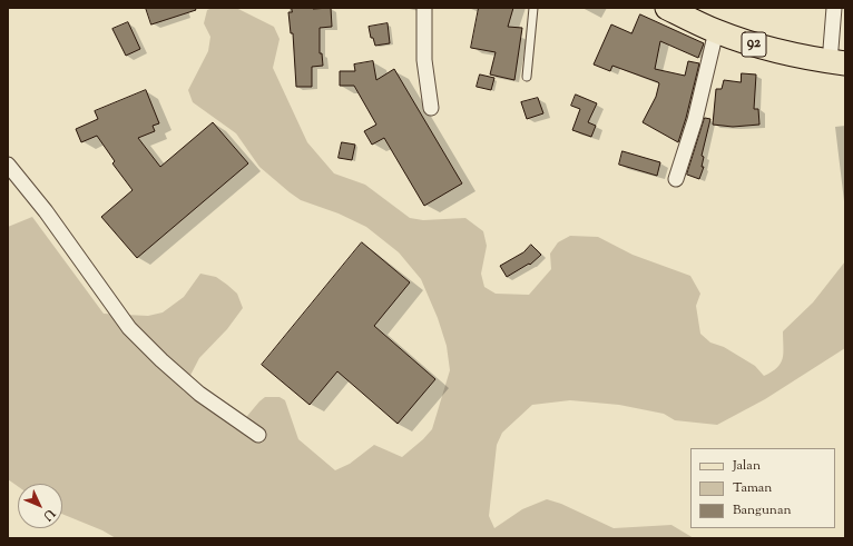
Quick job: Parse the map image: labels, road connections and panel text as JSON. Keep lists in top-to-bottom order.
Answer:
{
  "streets": {
    "main road": ["92"]
  },
  "legend": ["Jalan", "Taman", "Bangunan"],
  "north": "bottom right"
}
